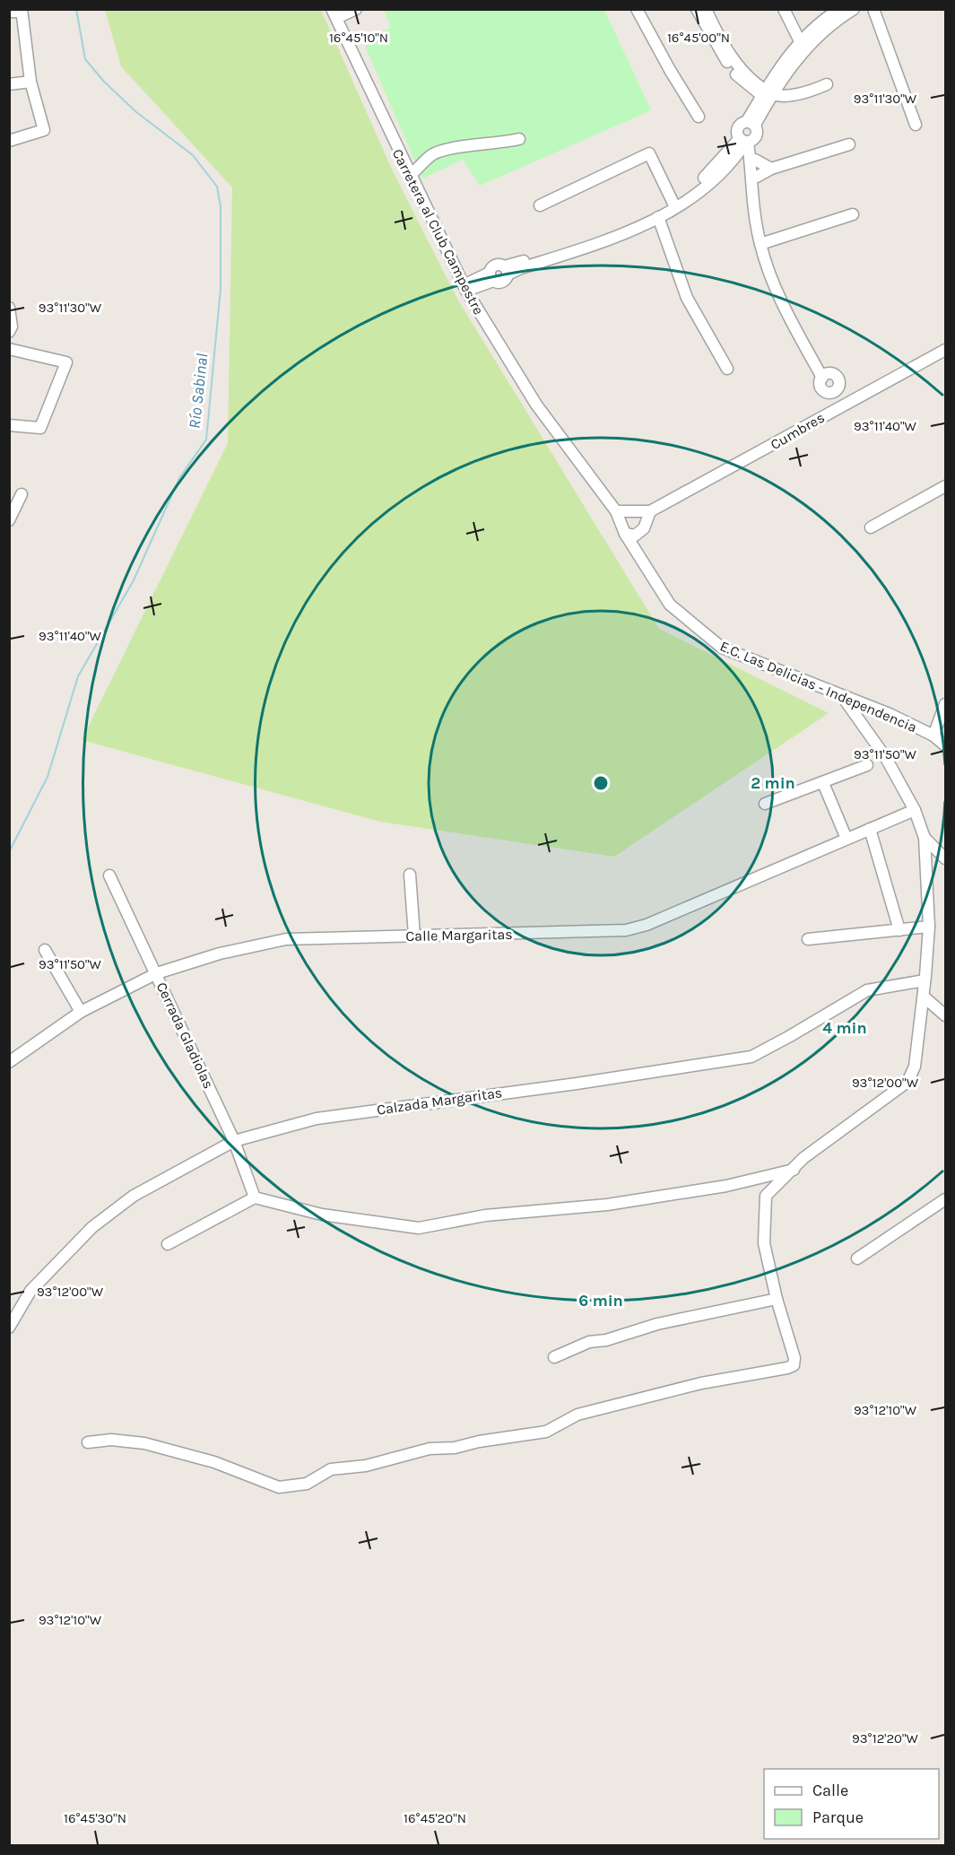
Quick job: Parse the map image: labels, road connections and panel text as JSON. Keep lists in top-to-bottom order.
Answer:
{
  "streets": {
    "street": [
      "Carretera al Club Campestre",
      "Cumbres",
      "E.C. Las Delicias - Independencia",
      "Calle Margaritas",
      "Cerrada Gladiolas",
      "Calzada Margaritas"
    ]
  },
  "crossings": [
    ["Carretera al Club Campestre", "Cumbres"],
    ["Carretera al Club Campestre", "E.C. Las Delicias - Independencia"],
    ["Calle Margaritas", "Cerrada Gladiolas"],
    ["Cerrada Gladiolas", "Calzada Margaritas"]
  ],
  "water": ["Río Sabinal"],
  "legend": ["Calle", "Parque"],
  "coordinates": [
    "16°45'10\"N",
    "16°45'00\"N",
    "93°11'30\"W",
    "93°11'40\"W",
    "93°11'50\"W",
    "93°12'00\"W",
    "93°12'10\"W",
    "93°12'20\"W",
    "16°45'30\"N",
    "16°45'20\"N"
  ],
  "rings": ["2 min", "4 min", "6 min"]
}
